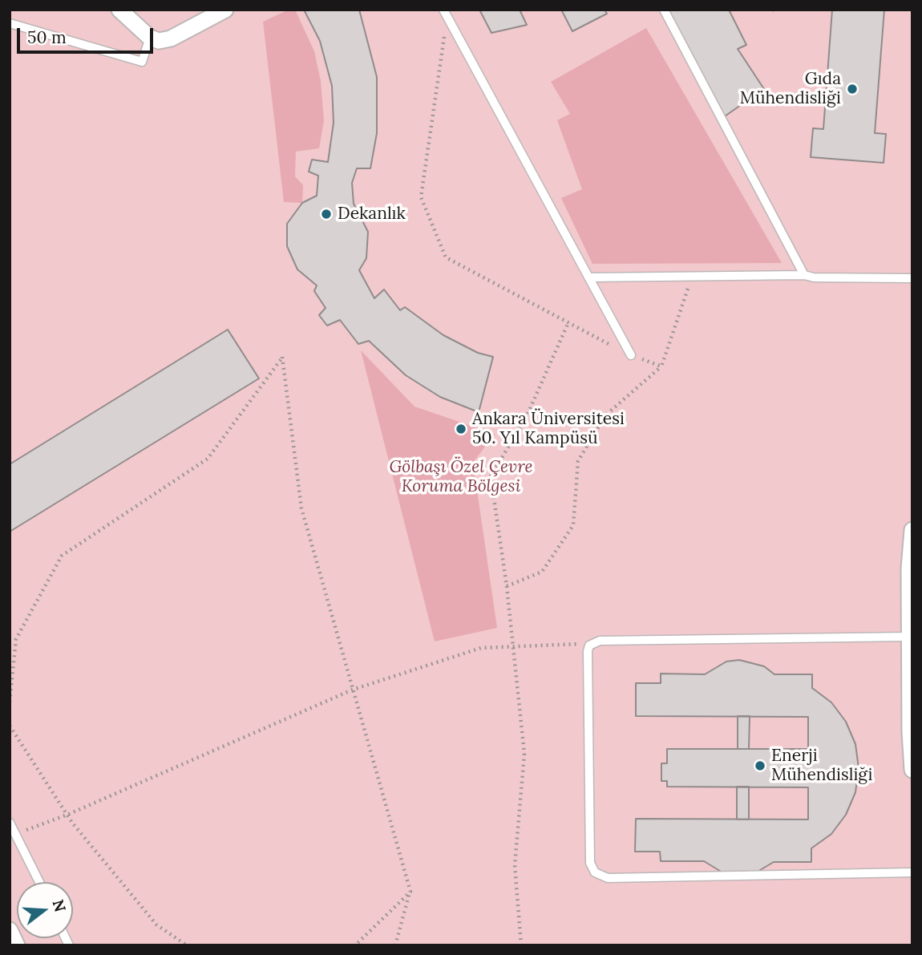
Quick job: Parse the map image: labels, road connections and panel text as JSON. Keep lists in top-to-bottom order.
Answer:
{
  "parks": ["Gölbaşı Özel Çevre Koruma Bölgesi"],
  "places": [
    "Gıda Mühendisliği",
    "Dekanlık",
    "Ankara Üniversitesi 50. Yıl Kampüsü",
    "Enerji Mühendisliği"
  ],
  "scale_bar": "50 m",
  "north": "right"
}
